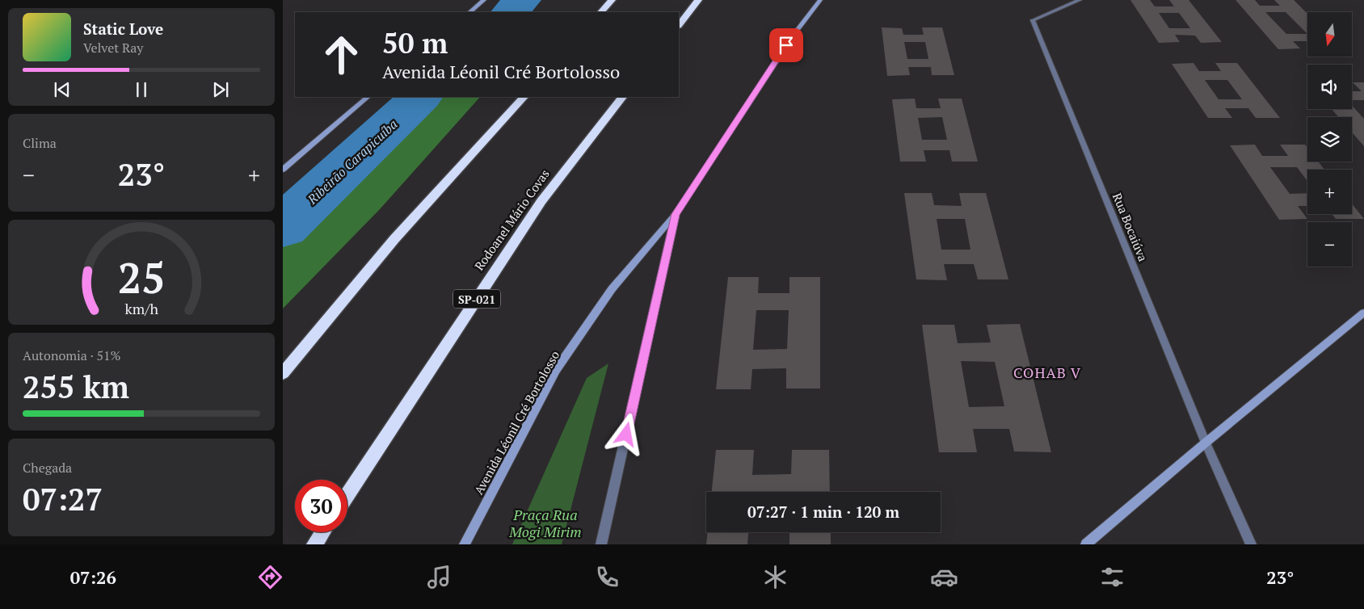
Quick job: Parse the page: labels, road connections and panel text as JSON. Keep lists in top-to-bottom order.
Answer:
{
  "streets": {
    "highway": ["Rodoanel Mário Covas", "SP-021"],
    "main road": ["Avenida Léonil Cré Bortolosso"],
    "street": ["Rua Bocaiúva"]
  },
  "districts": ["COHAB V"],
  "water": ["Ribeirão Carapicuíba"],
  "parks": ["Praça Rua Mogi Mirim"],
  "north": "bottom",
  "page": {
    "map_buttons": ["+", "−"],
    "turn": ["50 m", "Avenida Léonil Cré Bortolosso"],
    "song": ["Static Love", "Velvet Ray"],
    "tile": [
      "Clima",
      ["Autonomia · 51%", "255 km"],
      ["Chegada", "07:27"]
    ],
    "heat": ["−", "23°", "+"],
    "limit": "30",
    "trip": "07:27 · 1 min · 120 m",
    "tabs": ["07:26", "23°"],
    "gauge": ["25", "km/h"]
  }
}
